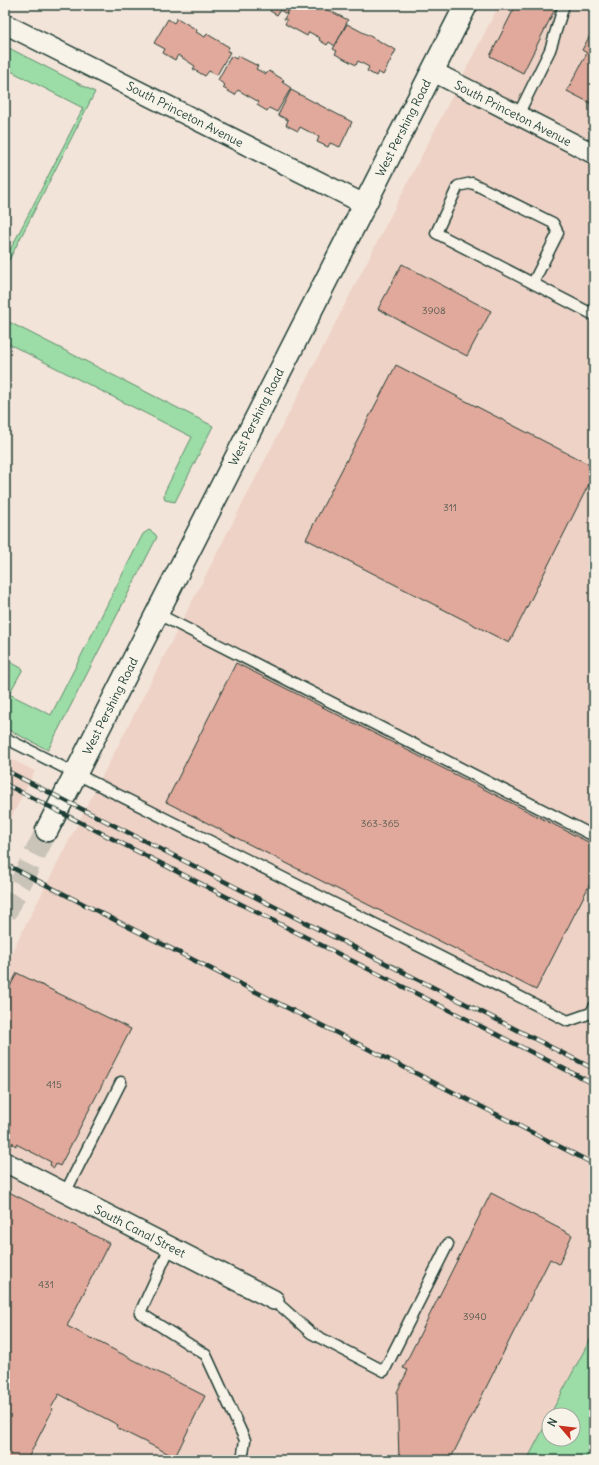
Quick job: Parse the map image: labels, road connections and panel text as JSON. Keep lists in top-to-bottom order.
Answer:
{
  "streets": {
    "main road": ["West Pershing Road"],
    "street": ["South Princeton Avenue", "South Canal Street"]
  },
  "crossings": [
    ["South Princeton Avenue", "West Pershing Road"]
  ],
  "house_numbers": [
    "3908",
    "311",
    "363-365",
    "415",
    "431",
    "3940"
  ],
  "north": "top left"
}
